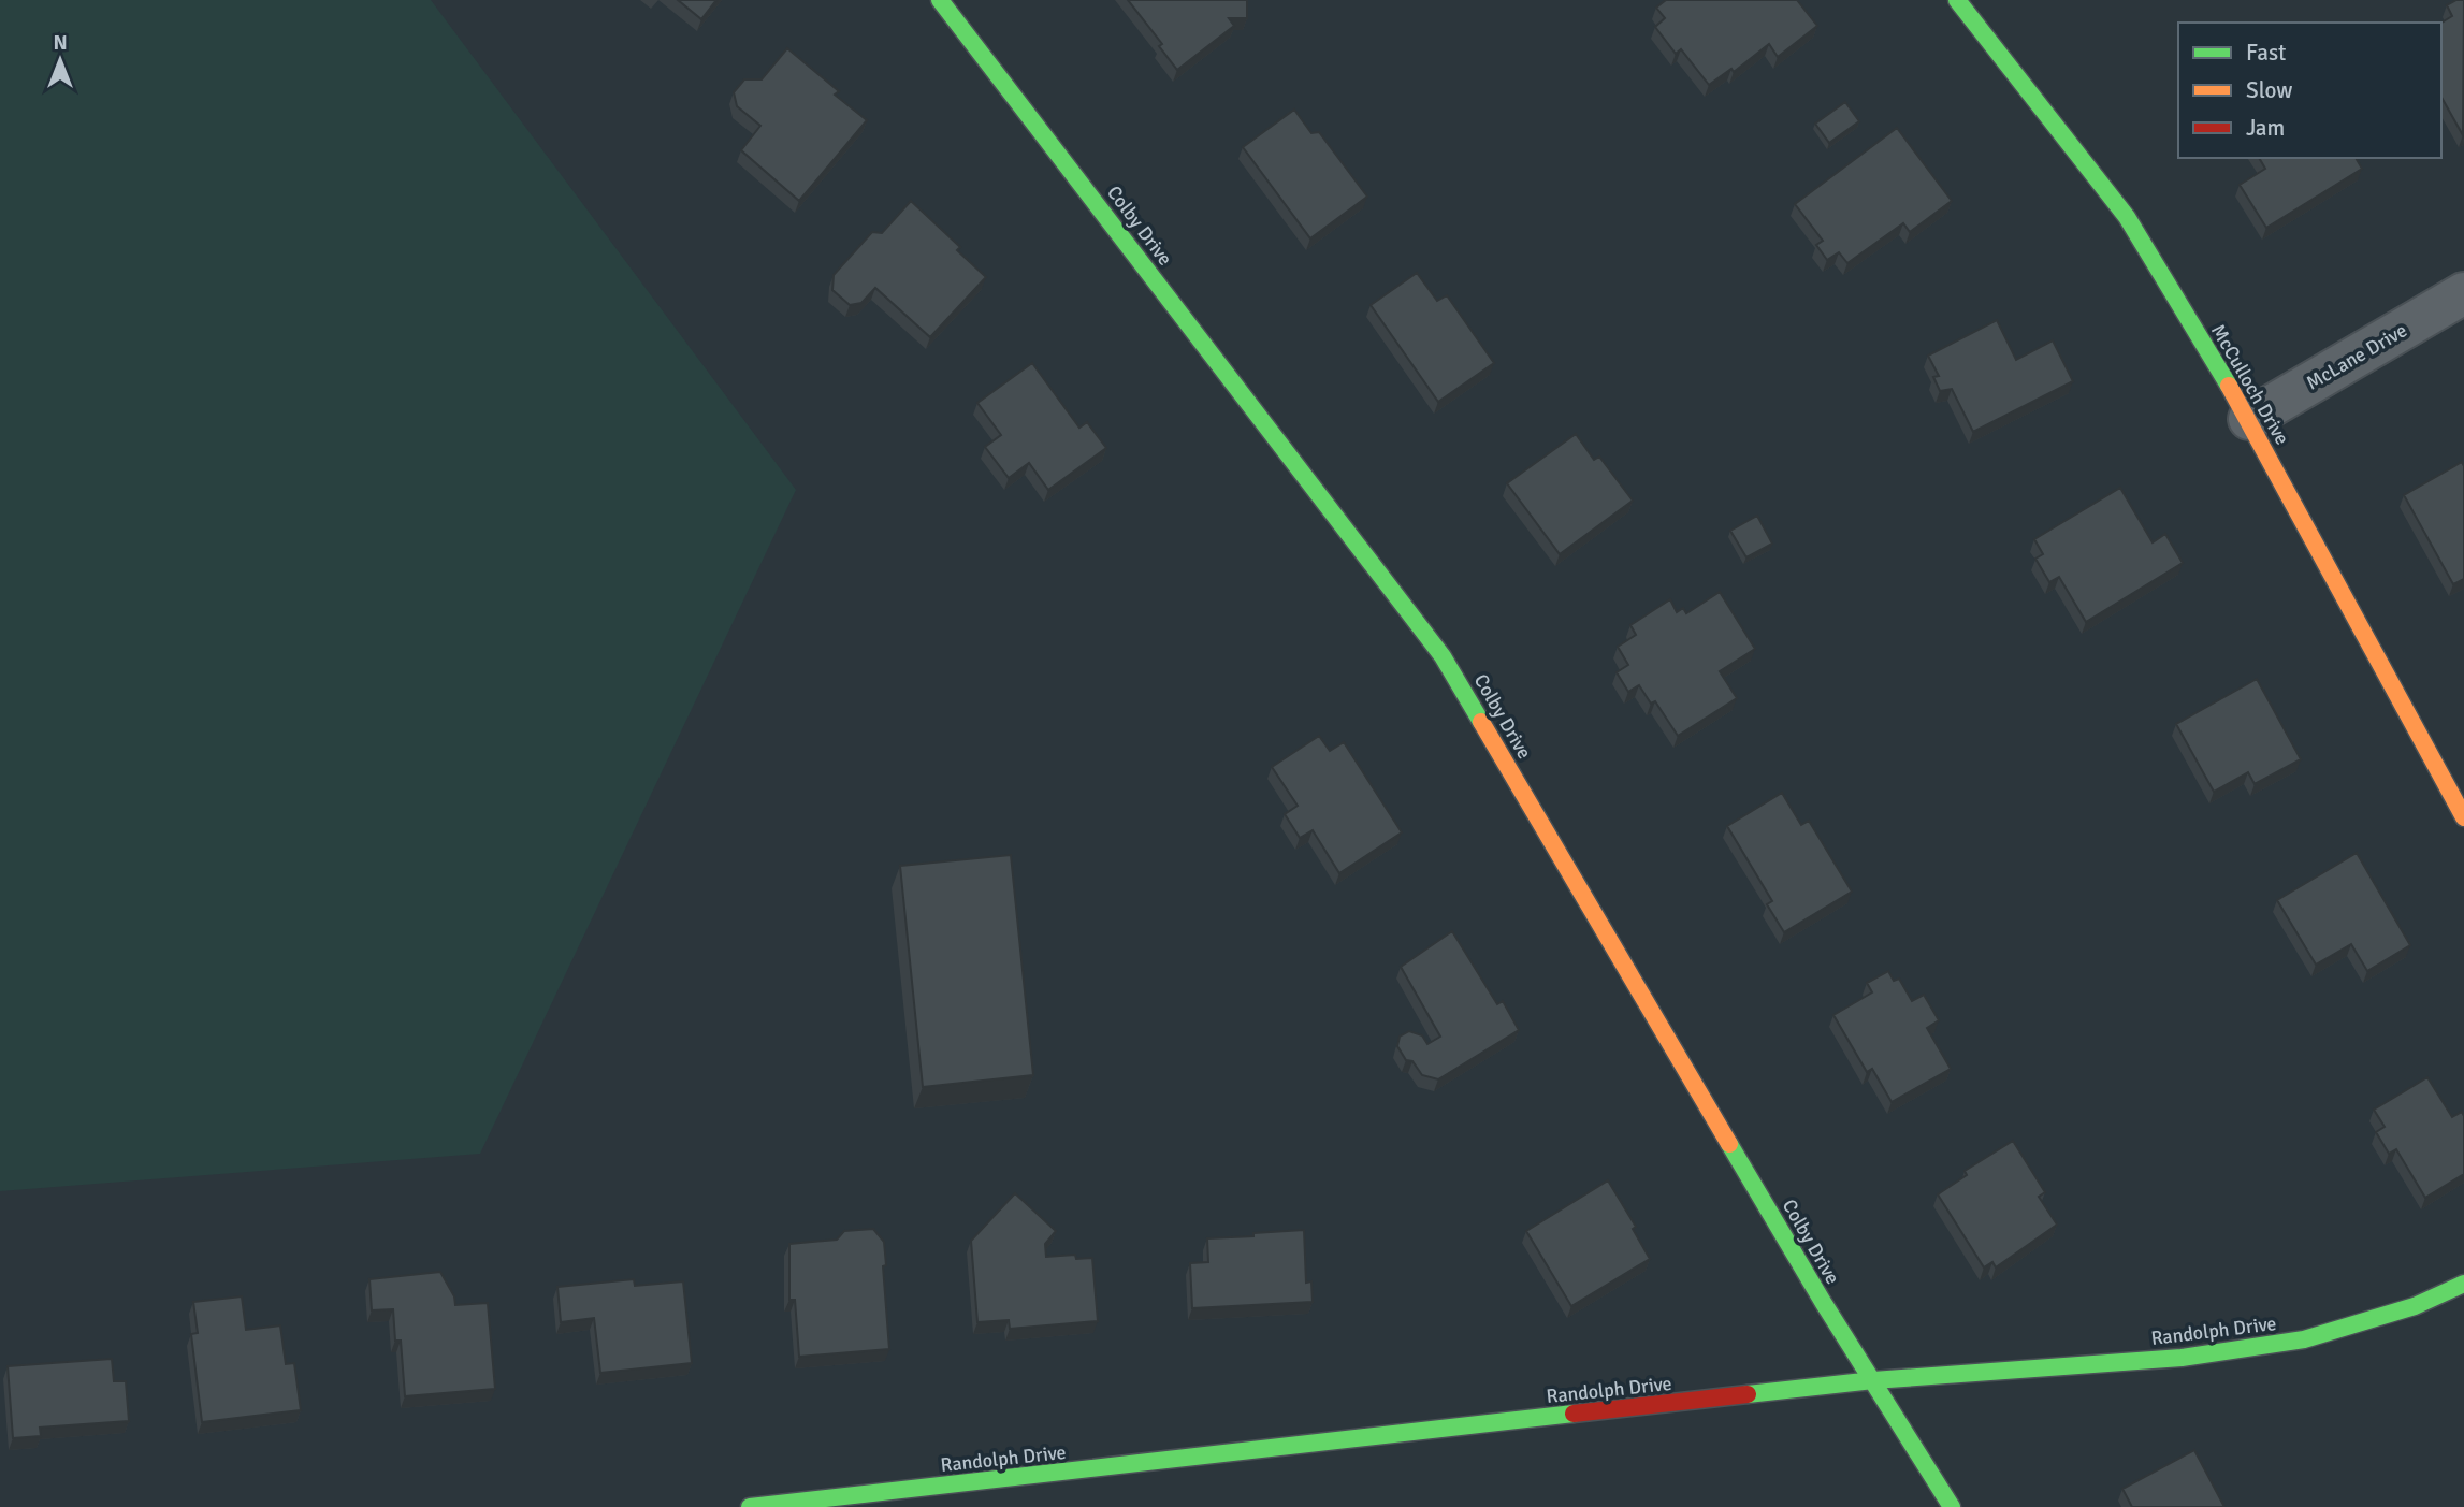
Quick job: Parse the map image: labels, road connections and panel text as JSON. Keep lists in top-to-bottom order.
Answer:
{
  "streets": {
    "street": [
      "Colby Drive",
      "McLane Drive",
      "McCulloch Drive",
      "Randolph Drive"
    ]
  },
  "crossings": [
    ["Colby Drive", "Randolph Drive"],
    ["McLane Drive", "McCulloch Drive"]
  ],
  "legend": ["Fast", "Slow", "Jam"],
  "north": "top"
}
